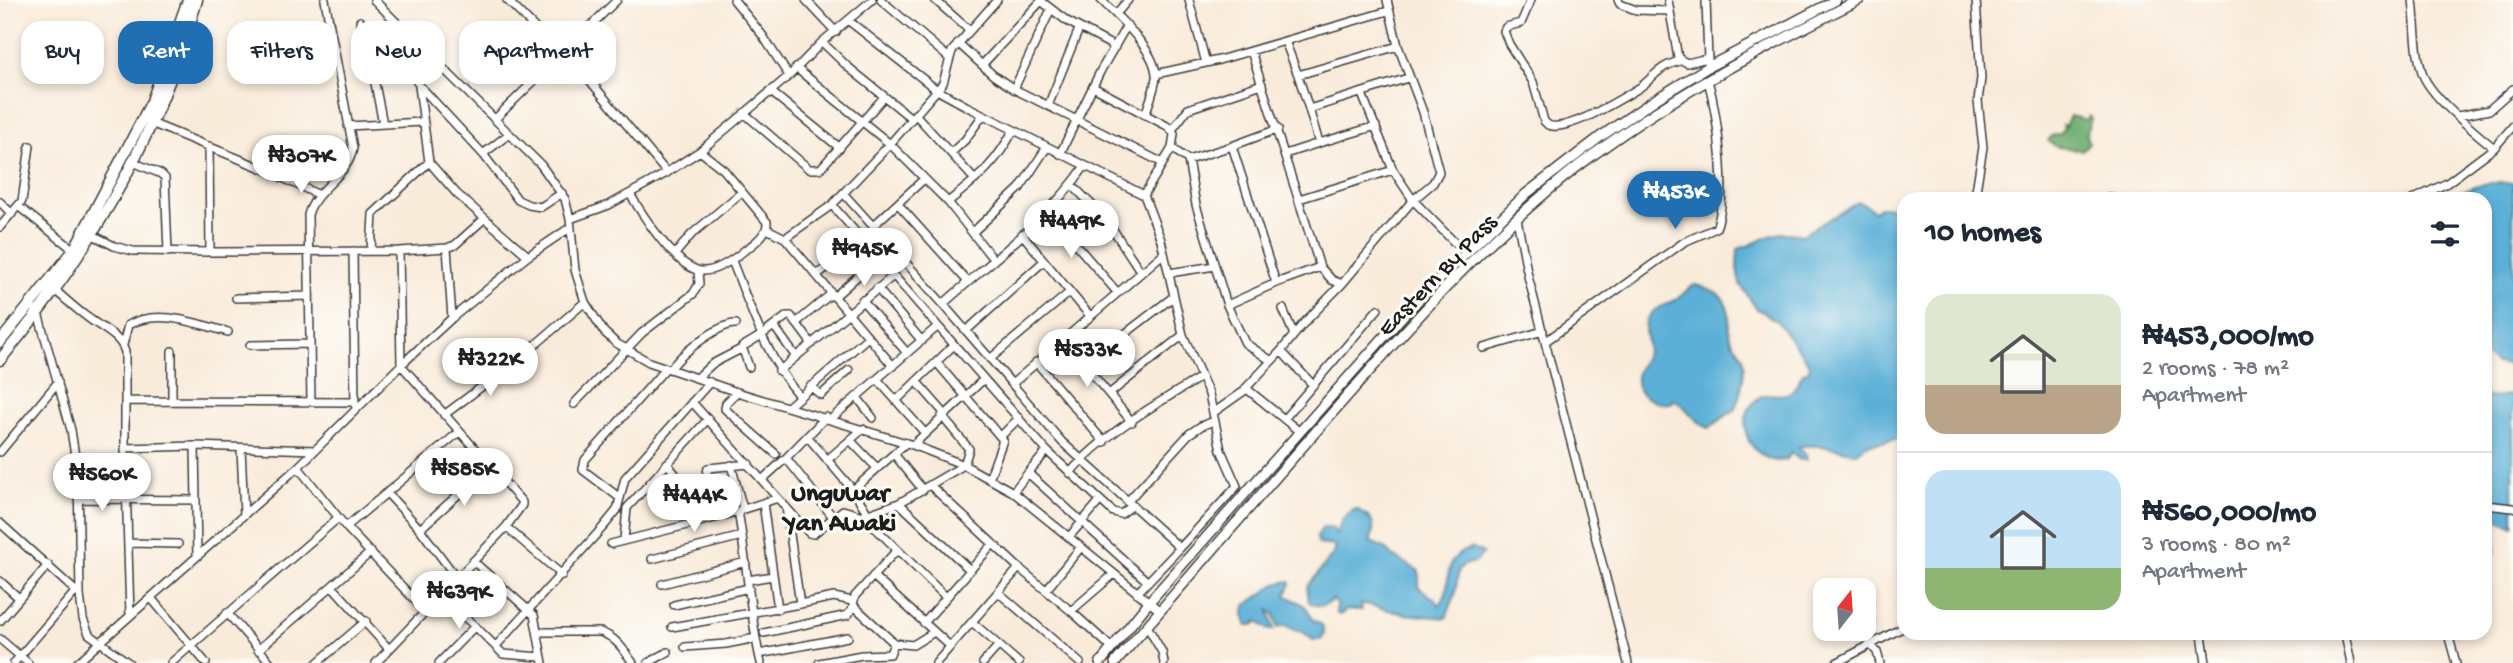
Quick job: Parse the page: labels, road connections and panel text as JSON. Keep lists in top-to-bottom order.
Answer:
{
  "streets": {
    "main road": ["Eastern By Pass"]
  },
  "districts": ["Unguwar Yan Awaki"],
  "north": "top",
  "page": {
    "chip": [
      "Buy",
      "Rent",
      "Filters",
      "New",
      "Apartment"
    ],
    "price": [
      "₦307K",
      "₦453K",
      "₦449K",
      "₦945K",
      "₦533K",
      "₦322K",
      "₦585K",
      "₦560K",
      "₦444K",
      "₦639K"
    ],
    "heading": "10 homes",
    "list": [
      {
        "name": "₦453,000/mo",
        "note": "2 rooms · 78 m² · Apartment"
      },
      {
        "name": "₦560,000/mo",
        "note": "3 rooms · 80 m² · Apartment"
      }
    ]
  }
}
